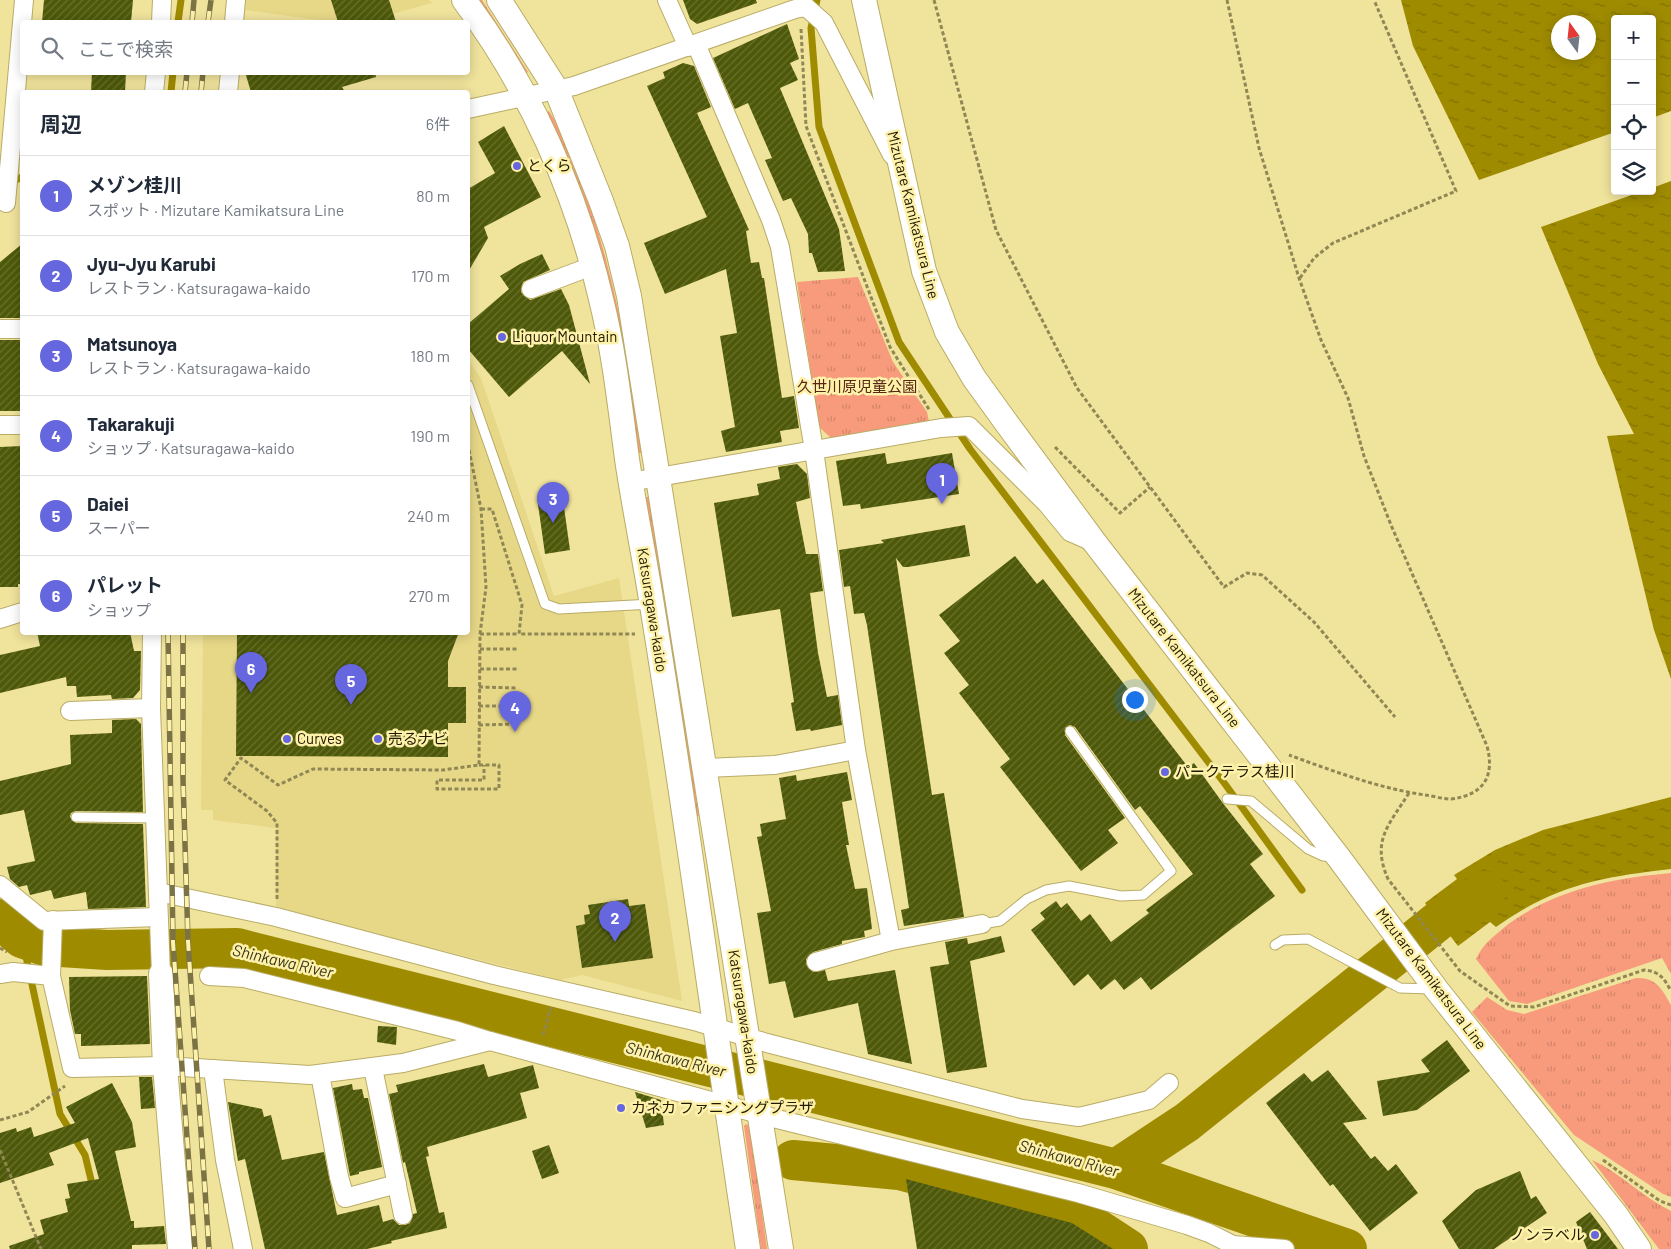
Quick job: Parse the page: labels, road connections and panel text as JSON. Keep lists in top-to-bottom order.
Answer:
{
  "streets": {
    "street": ["Mizutare Kamikatsura Line", "Katsuragawa-kaido"]
  },
  "water": ["Shinkawa River"],
  "parks": ["久世川原児童公園"],
  "places": [
    "とくら",
    "Liquor Mountain",
    "Curves",
    "売るナビ",
    "パークテラス桂川",
    "カネカ ファニシングプラザ",
    "ノンラベル"
  ],
  "north": "top",
  "page": {
    "map_buttons": ["+", "−"],
    "search": "ここで検索",
    "heading": ["周辺", "6件"],
    "list": [
      {
        "mark": "1",
        "name": "メゾン桂川",
        "note": "スポット · Mizutare Kamikatsura Line",
        "value": "80 m"
      },
      {
        "mark": "2",
        "name": "Jyu-Jyu Karubi",
        "note": "レストラン · Katsuragawa-kaido",
        "value": "170 m"
      },
      {
        "mark": "3",
        "name": "Matsunoya",
        "note": "レストラン · Katsuragawa-kaido",
        "value": "180 m"
      },
      {
        "mark": "4",
        "name": "Takarakuji",
        "note": "ショップ · Katsuragawa-kaido",
        "value": "190 m"
      },
      {
        "mark": "5",
        "name": "Daiei",
        "note": "スーパー",
        "value": "240 m"
      },
      {
        "mark": "6",
        "name": "パレット",
        "note": "ショップ",
        "value": "270 m"
      }
    ],
    "pins": [
      "1",
      "3",
      "6",
      "5",
      "4",
      "2"
    ]
  }
}
